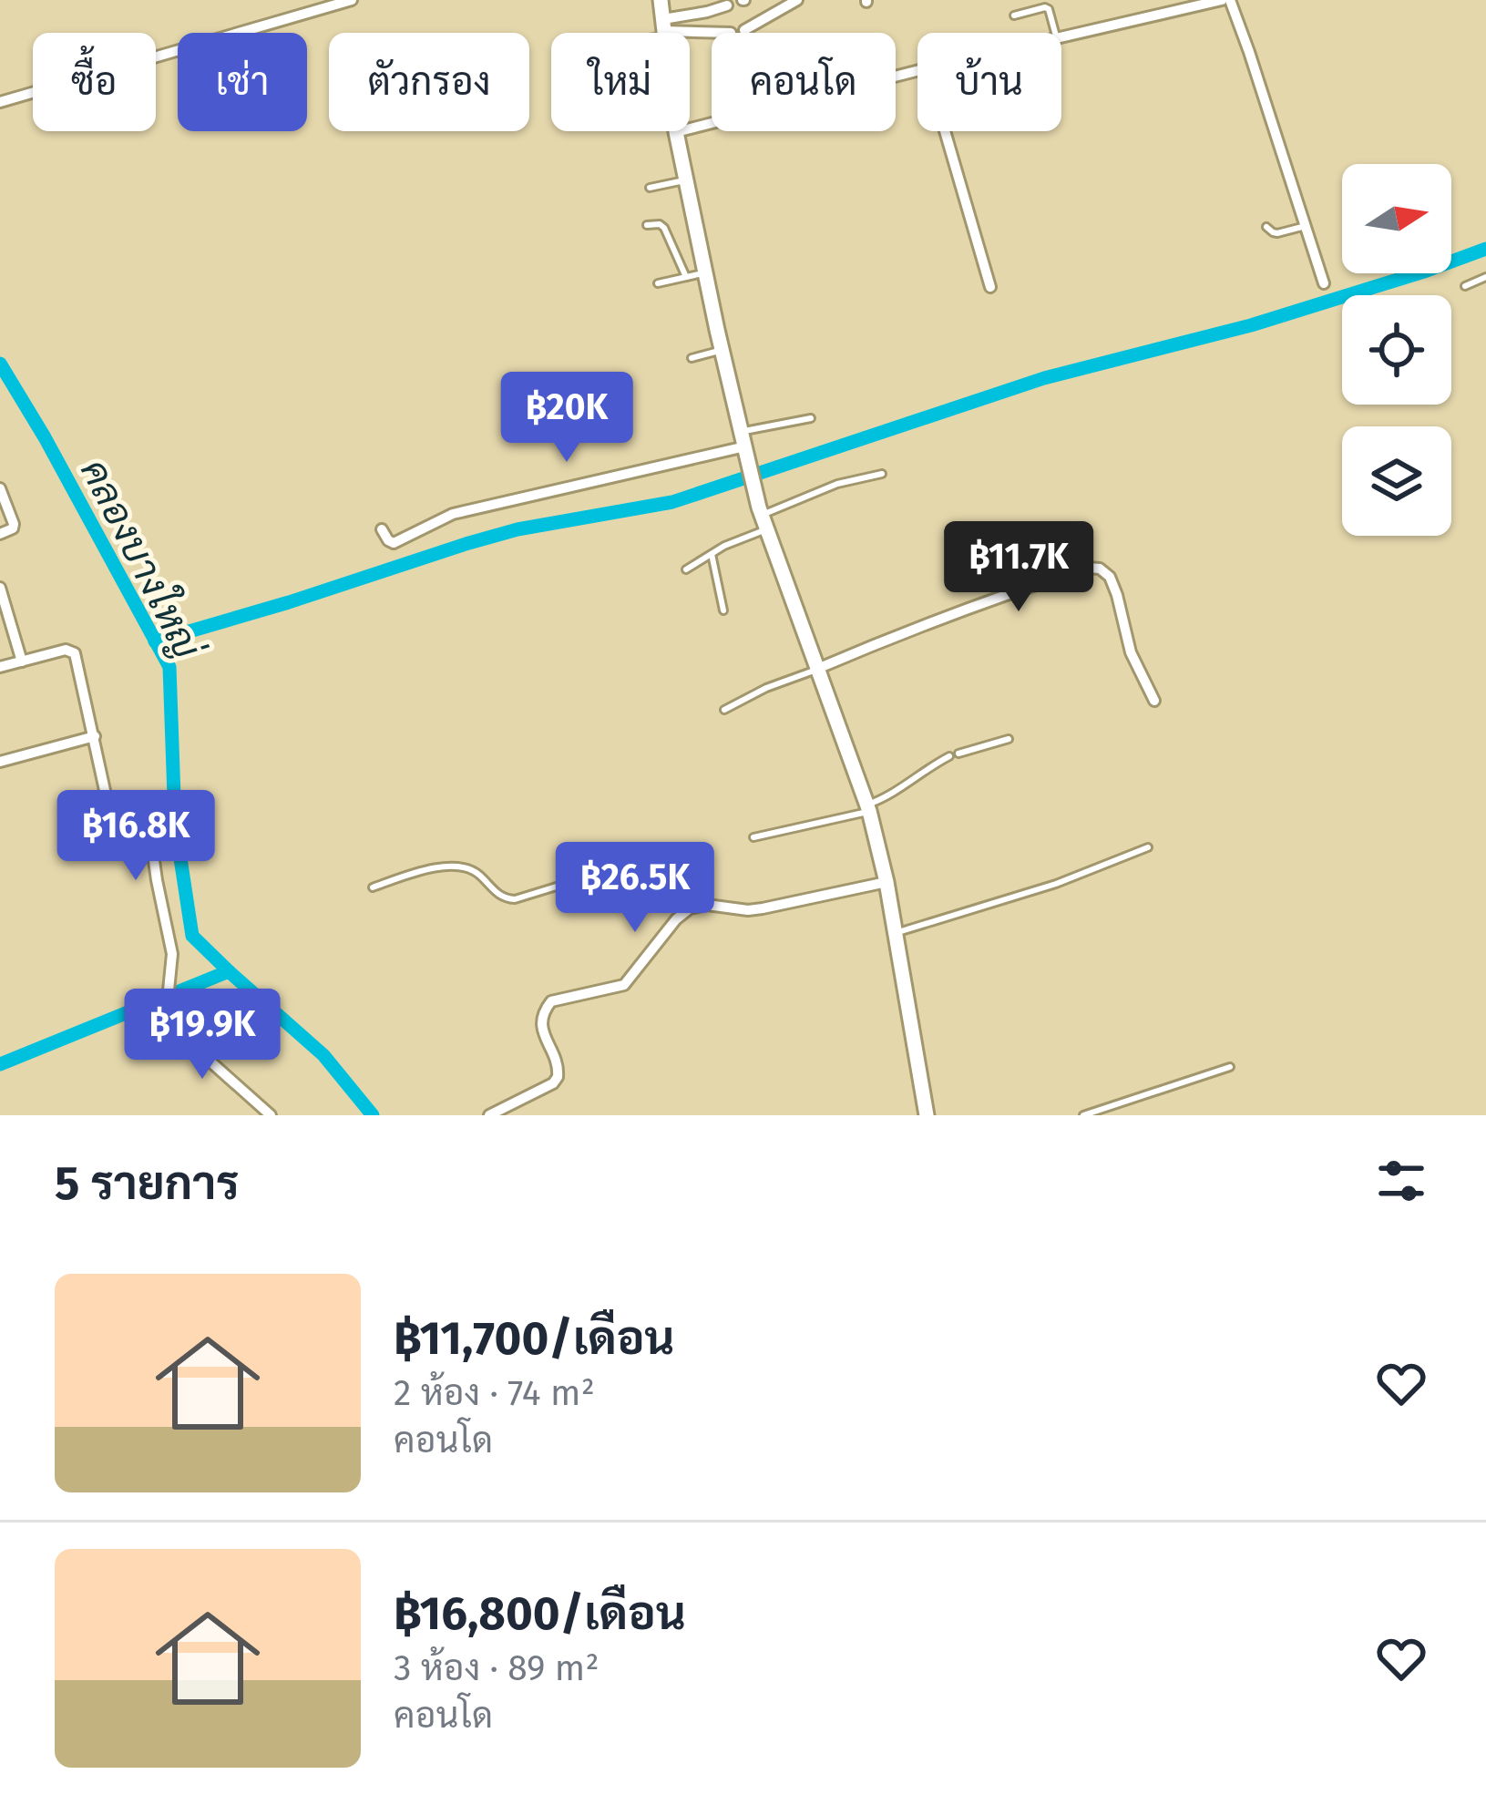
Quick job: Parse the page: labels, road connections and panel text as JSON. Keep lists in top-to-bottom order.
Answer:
{
  "water": ["คลองบางใหญ่"],
  "north": "right",
  "page": {
    "chip": [
      "ซื้อ",
      "เช่า",
      "ตัวกรอง",
      "ใหม่",
      "คอนโด",
      "บ้าน"
    ],
    "price": [
      "฿20K",
      "฿11.7K",
      "฿16.8K",
      "฿26.5K",
      "฿19.9K"
    ],
    "heading": "5 รายการ",
    "list": [
      {
        "name": "฿11,700/เดือน",
        "note": "2 ห้อง · 74 m² · คอนโด"
      },
      {
        "name": "฿16,800/เดือน",
        "note": "3 ห้อง · 89 m² · คอนโด"
      }
    ]
  }
}
